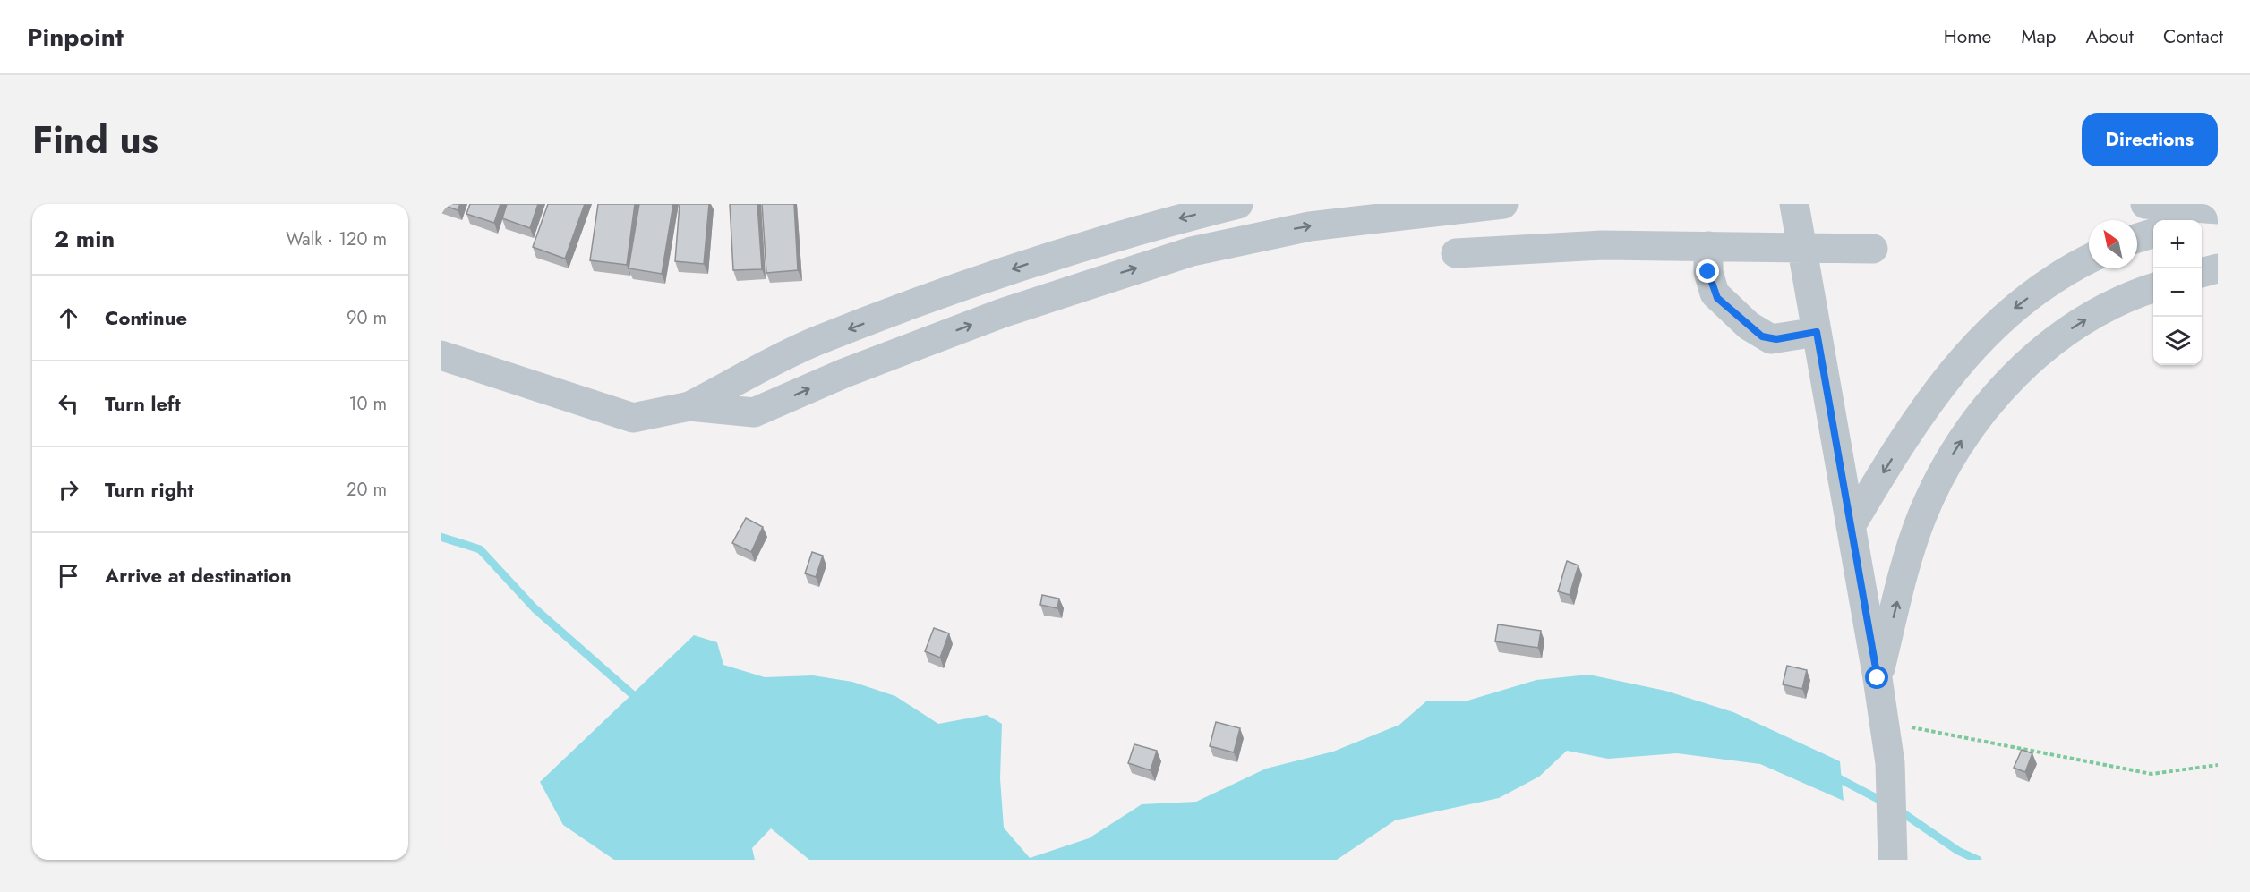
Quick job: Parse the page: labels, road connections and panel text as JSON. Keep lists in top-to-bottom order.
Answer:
{
  "north": "top left",
  "page": {
    "header": "Pinpoint",
    "nav": [
      "Home",
      "Map",
      "About",
      "Contact"
    ],
    "title": "Find us",
    "buttons": "Directions",
    "heading": ["2 min", "Walk · 120 m"],
    "map_buttons": ["+", "−"],
    "list": [
      ["Continue", "90 m"],
      ["Turn left", "10 m"],
      ["Turn right", "20 m"],
      "Arrive at destination"
    ]
  }
}
